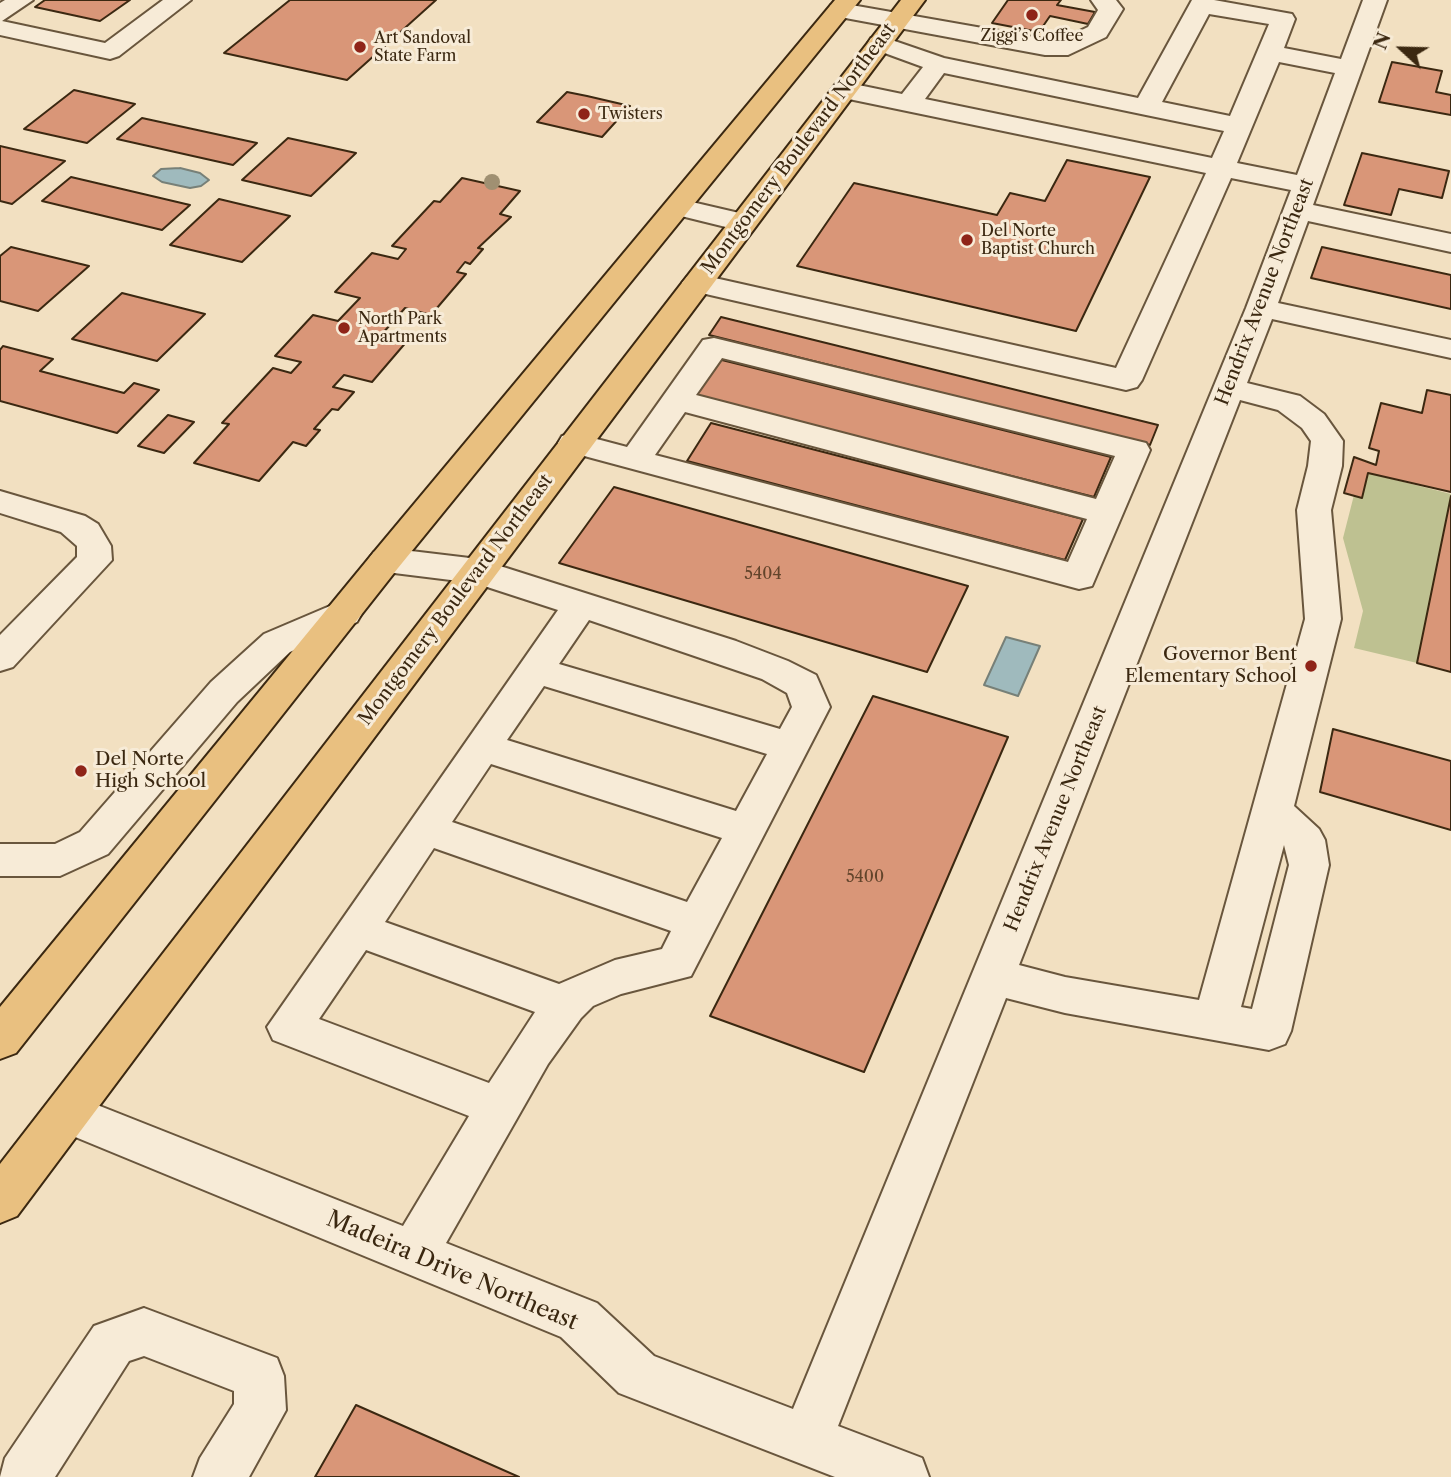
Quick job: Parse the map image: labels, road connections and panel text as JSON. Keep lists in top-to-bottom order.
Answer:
{
  "streets": {
    "main road": ["Montgomery Boulevard Northeast"],
    "street": ["Hendrix Avenue Northeast", "Madeira Drive Northeast"]
  },
  "crossings": [
    ["Montgomery Boulevard Northeast", "Madeira Drive Northeast"],
    ["Hendrix Avenue Northeast", "Madeira Drive Northeast"]
  ],
  "places": [
    "Ziggi’s Coffee",
    "Art Sandoval State Farm",
    "Twisters",
    "Del Norte Baptist Church",
    "North Park Apartments",
    "Governor Bent Elementary School",
    "Del Norte High School"
  ],
  "house_numbers": ["5404", "5400"],
  "north": "left"
}
